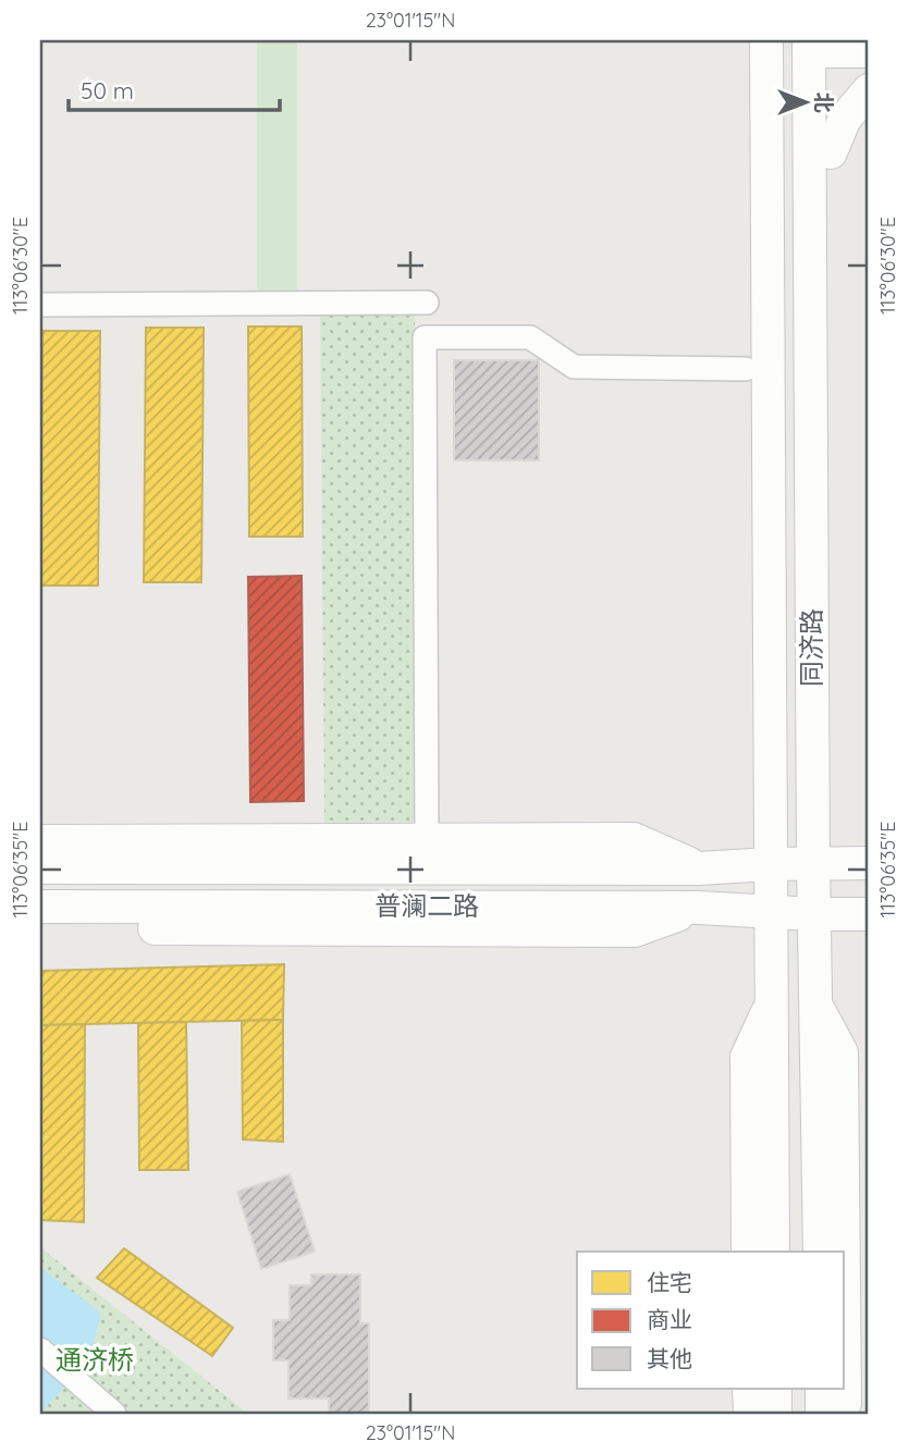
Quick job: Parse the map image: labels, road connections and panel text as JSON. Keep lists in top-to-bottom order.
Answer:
{
  "streets": {
    "main road": ["同济路", "普澜二路"]
  },
  "crossings": [
    ["同济路", "普澜二路"]
  ],
  "parks": ["通济桥"],
  "legend": ["住宅", "商业", "其他"],
  "scale_bar": "50 m",
  "north": "right",
  "coordinates": ["23°01'15\"N", "113°06'30\"E", "113°06'35\"E"]
}
